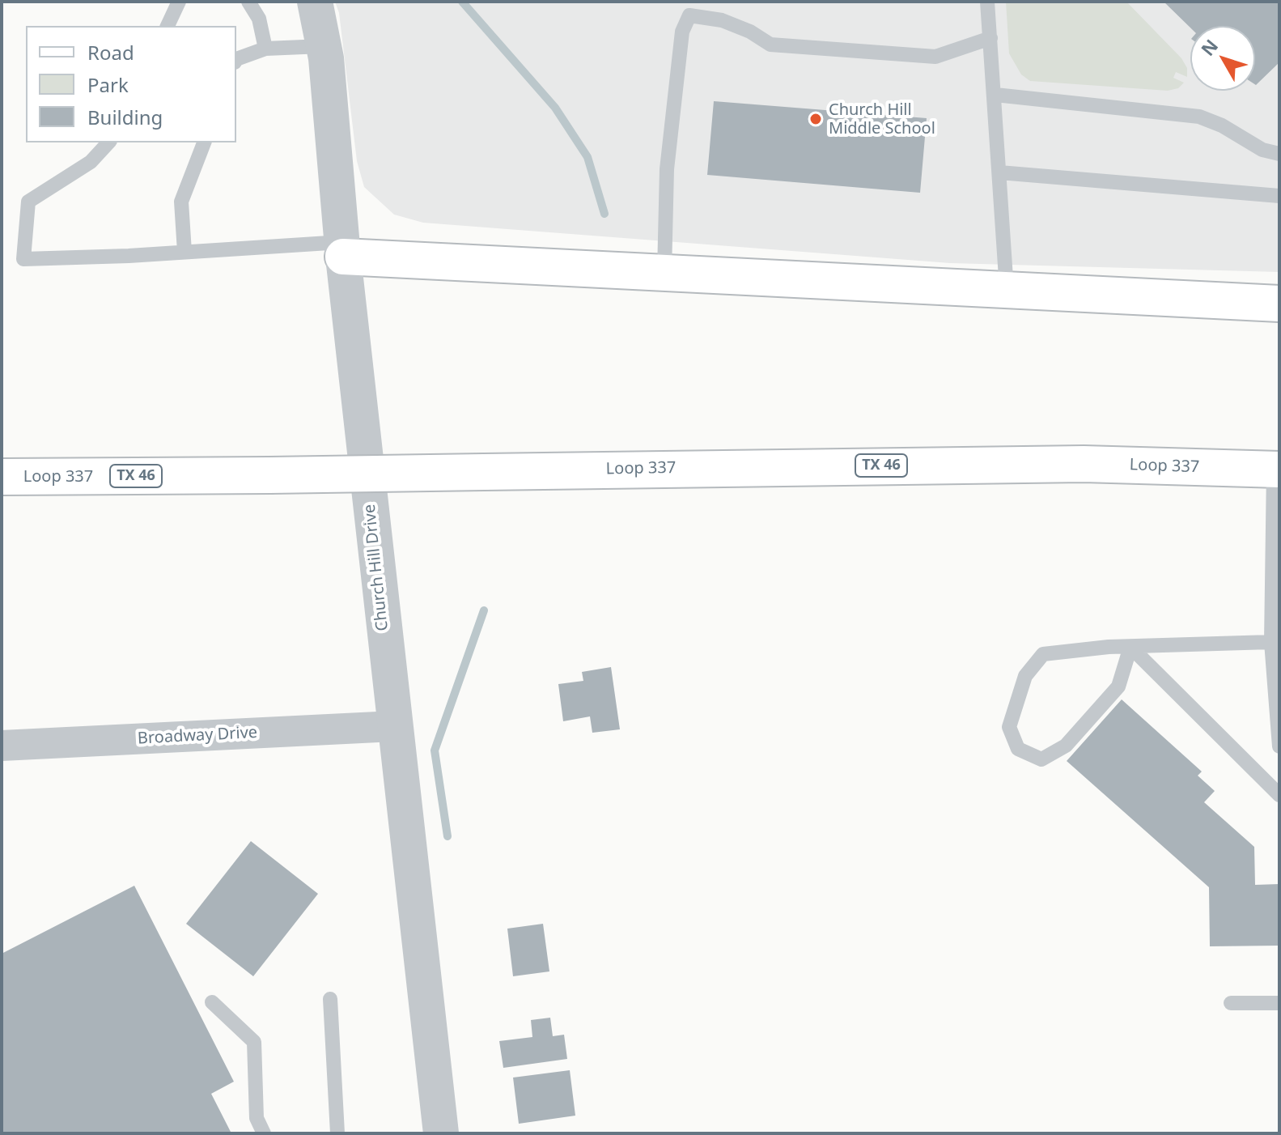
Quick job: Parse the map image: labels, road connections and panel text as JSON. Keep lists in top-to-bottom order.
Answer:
{
  "streets": {
    "main road": ["TX 46", "Loop 337"],
    "street": ["Church Hill Drive", "Broadway Drive"]
  },
  "crossings": [
    ["Church Hill Drive", "Broadway Drive"]
  ],
  "places": ["Church Hill Middle School"],
  "legend": ["Road", "Park", "Building"],
  "north": "top left"
}
